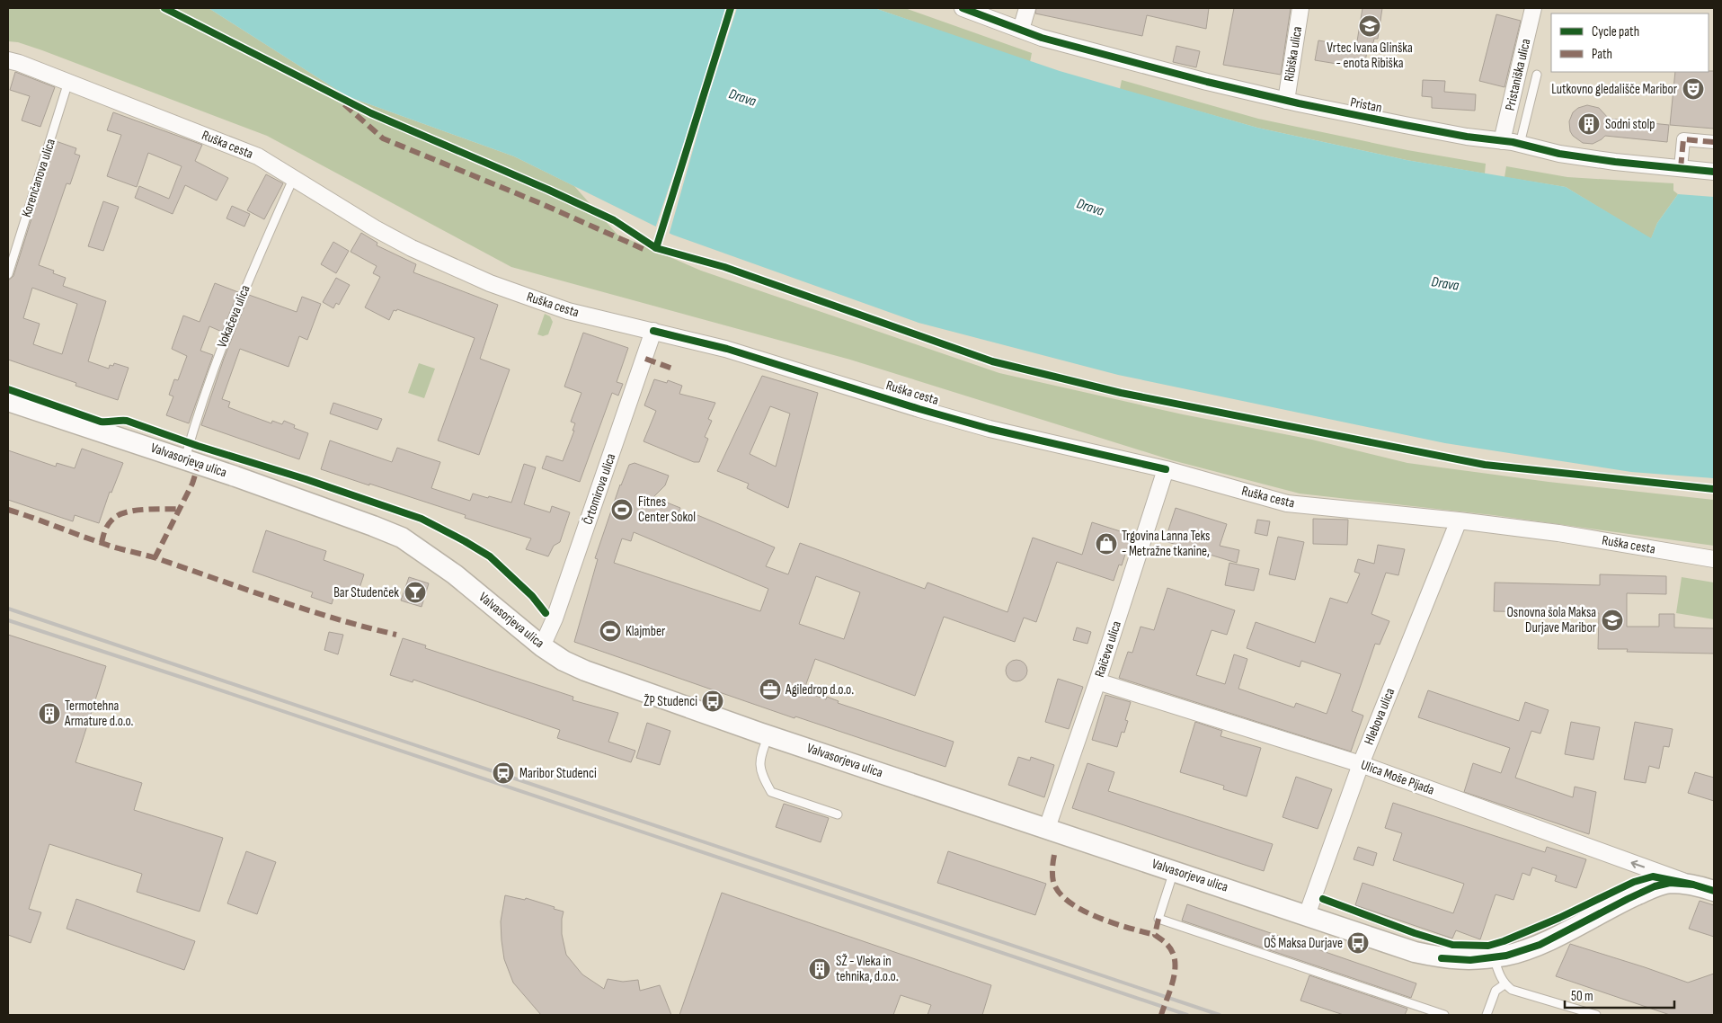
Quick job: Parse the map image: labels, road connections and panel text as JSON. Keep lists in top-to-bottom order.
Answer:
{
  "streets": {
    "street": [
      "Ribiška ulica",
      "Pristaniška ulica",
      "Pristan",
      "Ruška cesta",
      "Valvasorjeva ulica",
      "Črtomirova ulica",
      "Raičeva ulica",
      "Hlebova ulica",
      "Ulica Moše Pijada"
    ],
    "lane": ["Korenčanova ulica", "Vokačeva ulica"]
  },
  "crossings": [
    ["Ribiška ulica", "Pristan"],
    ["Pristaniška ulica", "Pristan"],
    ["Ruška cesta", "Korenčanova ulica"],
    ["Ruška cesta", "Vokačeva ulica"],
    ["Ruška cesta", "Črtomirova ulica"],
    ["Ruška cesta", "Raičeva ulica"],
    ["Ruška cesta", "Hlebova ulica"],
    ["Vokačeva ulica", "Valvasorjeva ulica"],
    ["Valvasorjeva ulica", "Črtomirova ulica"],
    ["Valvasorjeva ulica", "Raičeva ulica"],
    ["Valvasorjeva ulica", "Hlebova ulica"],
    ["Valvasorjeva ulica", "Ulica Moše Pijada"],
    ["Raičeva ulica", "Ulica Moše Pijada"],
    ["Hlebova ulica", "Ulica Moše Pijada"]
  ],
  "one_way": ["Ulica Moše Pijada"],
  "water": ["Drava"],
  "places": {
    "school or university": ["Vrtec Ivana Glinška - enota Ribiška", "Osnovna šola Maksa Durjave Maribor"],
    "theatre": ["Lutkovno gledališče Maribor"],
    "building": ["Sodni stolp", "Termotehna Armature d.o.o.", "SŽ - Vleka in tehnika, d.o.o."],
    "sports": ["Fitnes Center Sokol", "Klajmber"],
    "shop": ["Trgovina Lanna Teks - Metražne tkanine,"],
    "bar": ["Bar Studenček"],
    "office": ["Agiledrop d.o.o."],
    "bus stop": ["ŽP Studenci", "OŠ Maksa Durjave"],
    "station": ["Maribor Studenci"]
  },
  "legend": ["Cycle path", "Path"],
  "scale_bar": "50 m"
}
